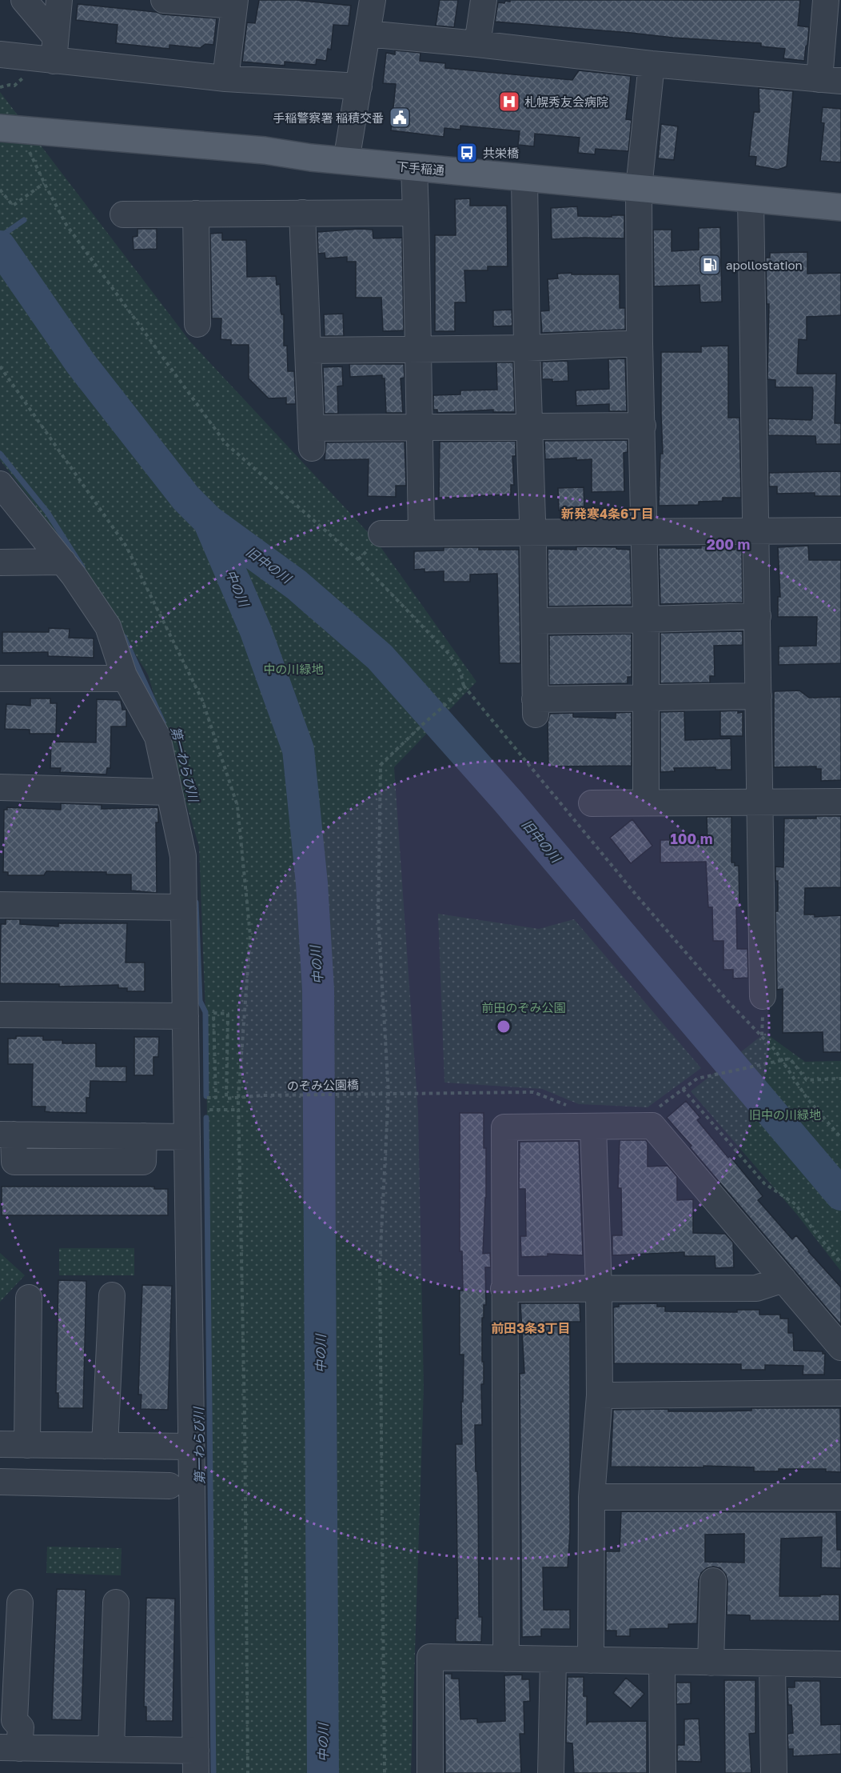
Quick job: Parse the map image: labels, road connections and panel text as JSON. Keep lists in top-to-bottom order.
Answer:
{
  "streets": {
    "main road": ["下手稲通"],
    "path": ["のぞみ公園橋"]
  },
  "districts": ["新発寒4条6丁目", "前田3条3丁目"],
  "water": ["旧中の川", "中の川", "第一わらび川"],
  "parks": ["中の川緑地", "前田のぞみ公園", "旧中の川緑地"],
  "places": {
    "hospital": ["札幌秀友会病院"],
    "public building": ["手稲警察署 稲積交番"],
    "bus stop": ["共栄橋"],
    "fuel station": ["apollostation"]
  },
  "rings": ["200 m", "100 m"]
}
